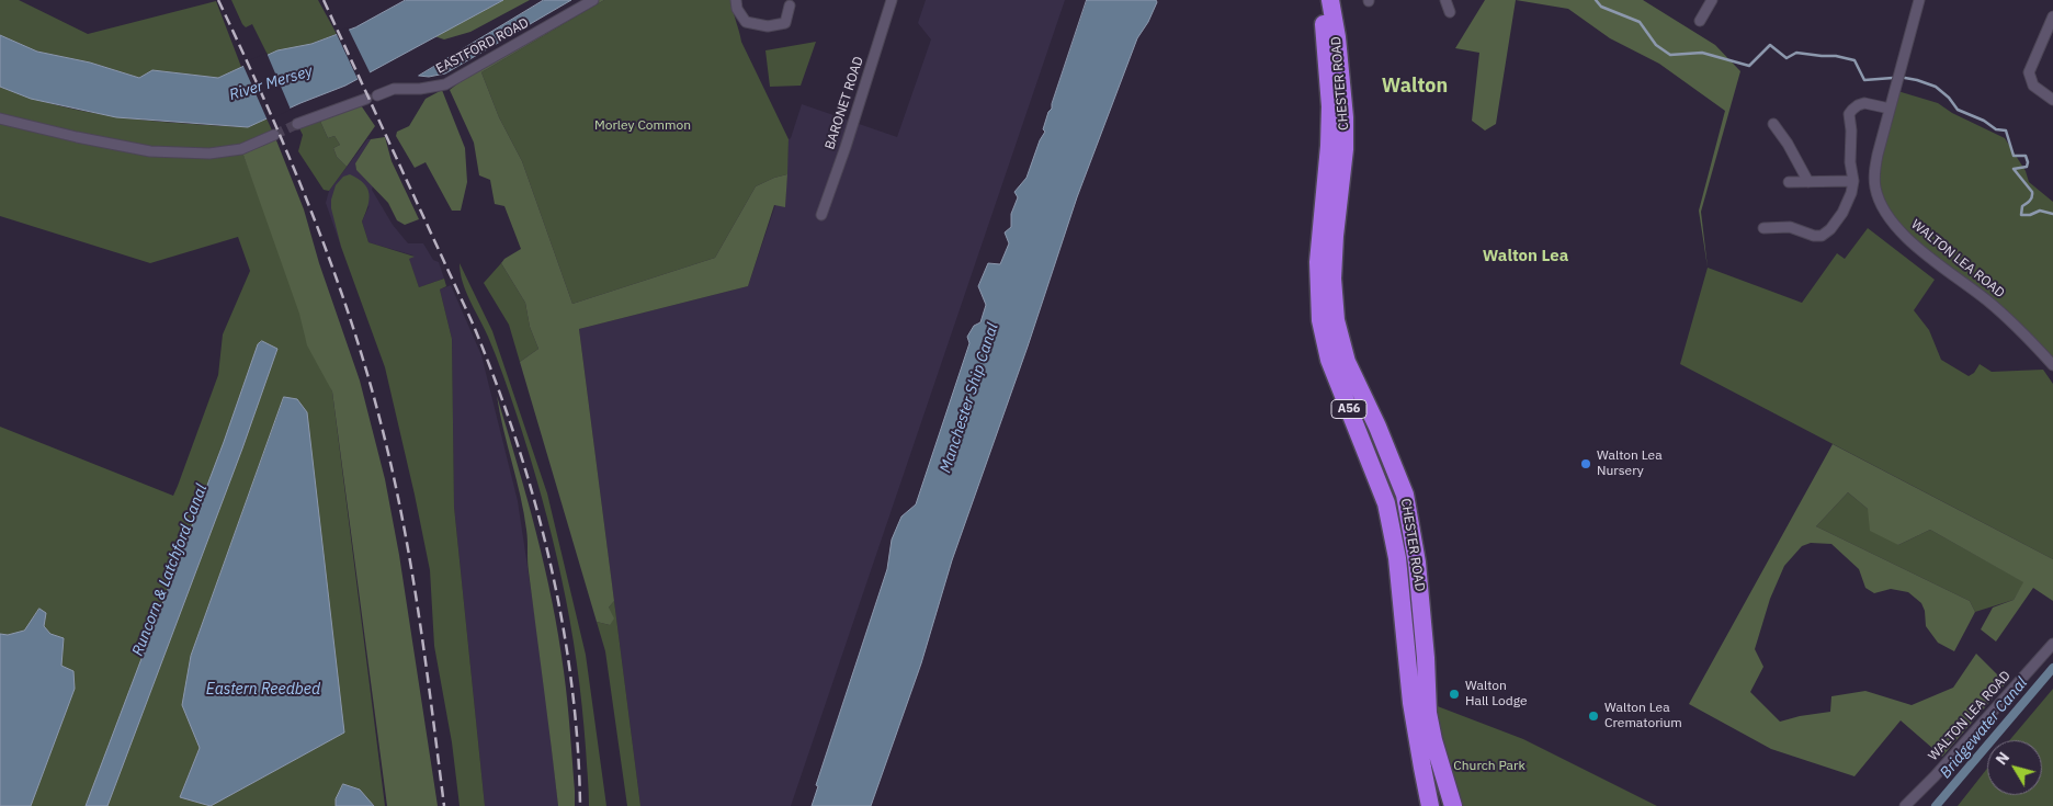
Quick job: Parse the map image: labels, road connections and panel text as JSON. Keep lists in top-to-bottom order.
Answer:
{
  "streets": {
    "highway": ["CHESTER ROAD", "A56"],
    "street": ["EASTFORD ROAD", "BARONET ROAD", "WALTON LEA ROAD"]
  },
  "districts": ["Walton", "Walton Lea"],
  "water": [
    "River Mersey",
    "Manchester Ship Canal",
    "Runcorn & Latchford Canal",
    "Eastern Reedbed",
    "Bridgewater Canal"
  ],
  "parks": ["Morley Common", "Church Park"],
  "places": ["Walton Lea Nursery", "Walton Hall Lodge", "Walton Lea Crematorium"],
  "north": "top left"
}
